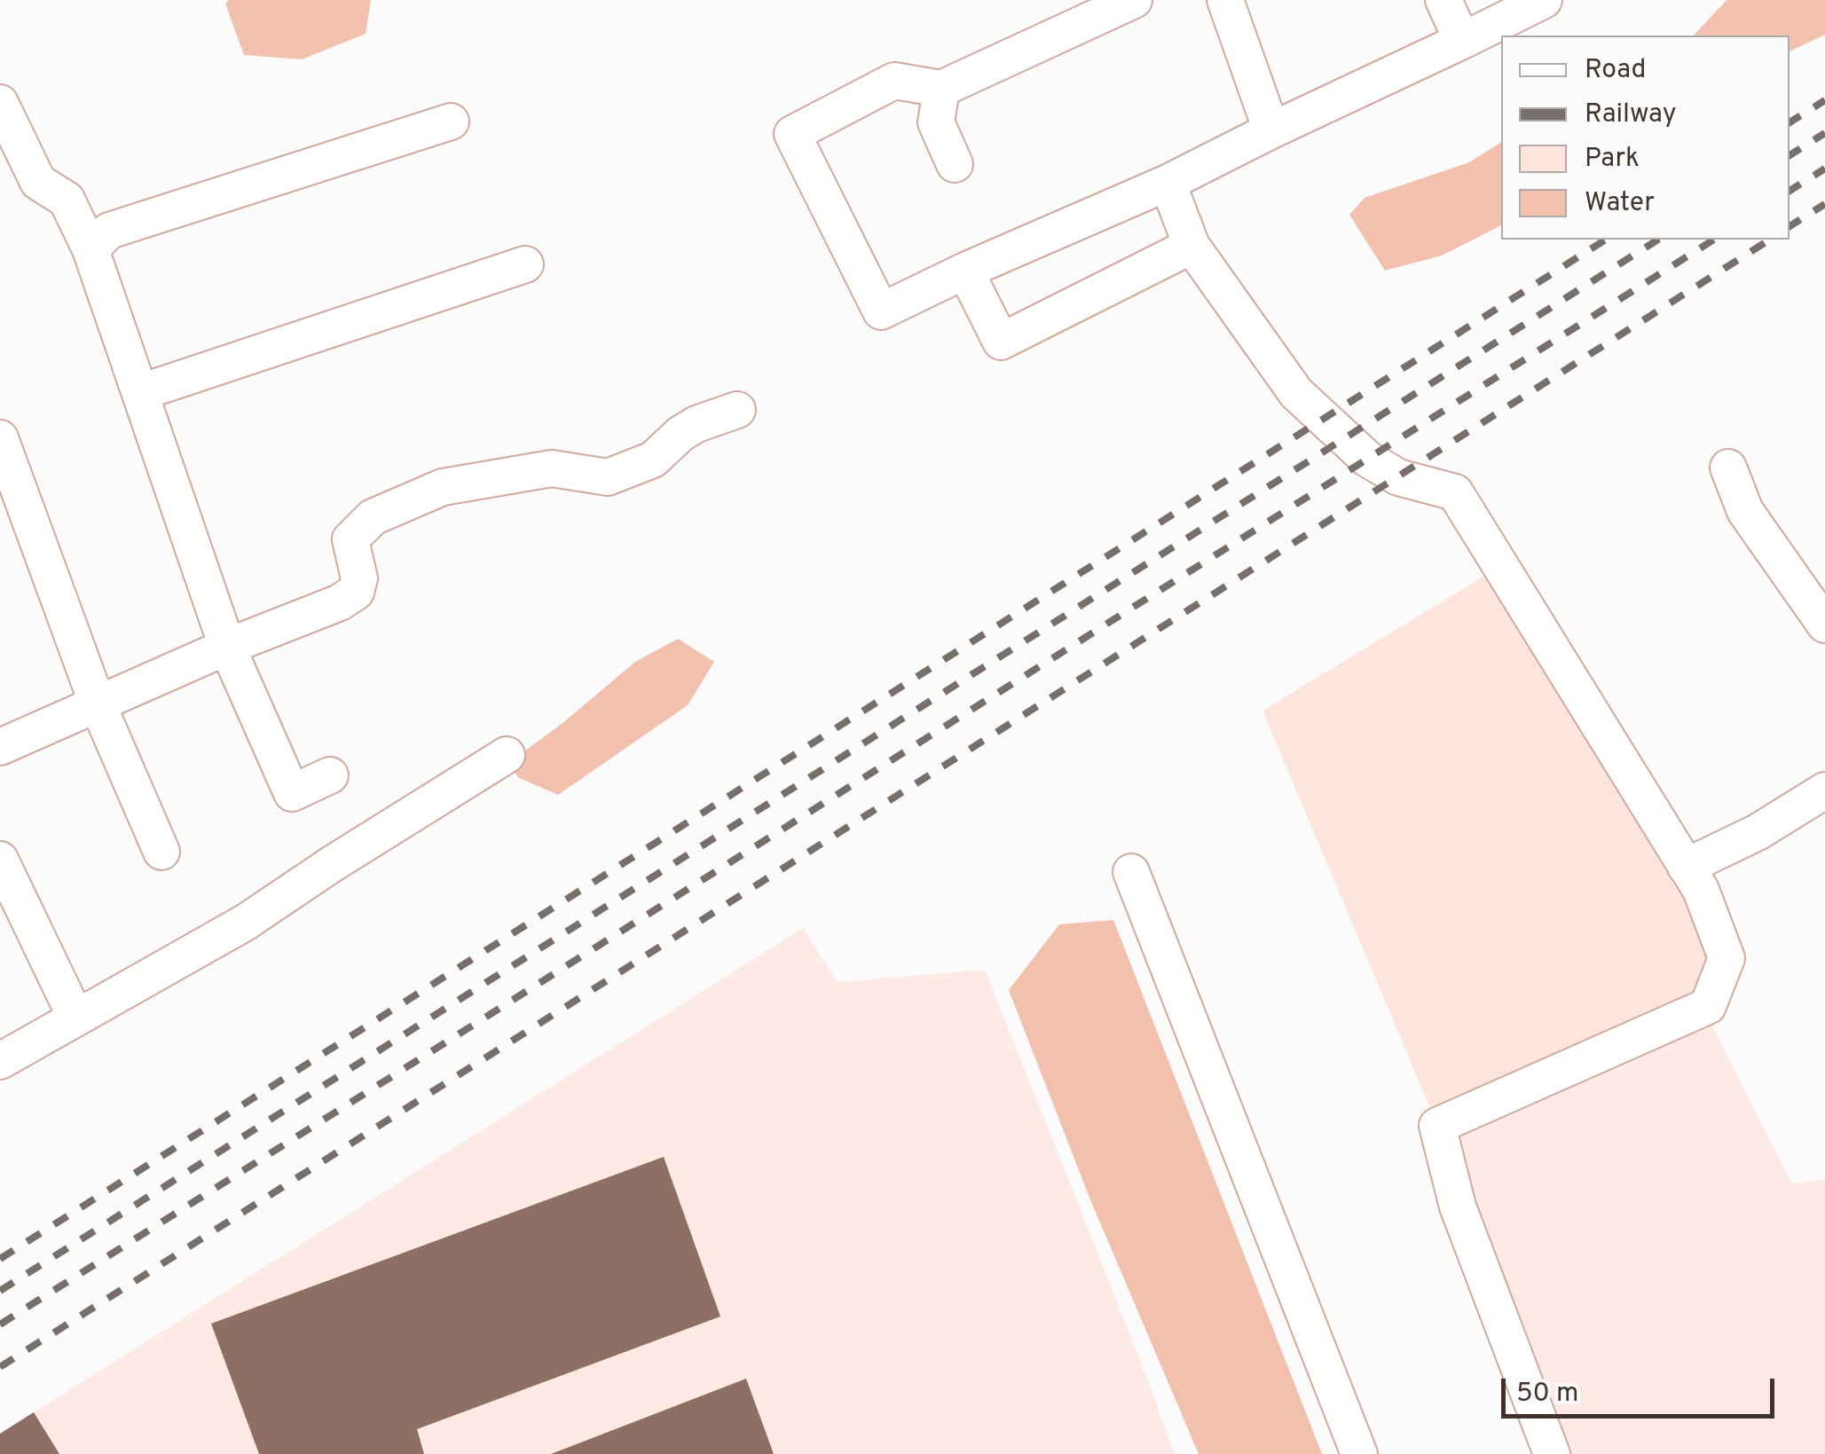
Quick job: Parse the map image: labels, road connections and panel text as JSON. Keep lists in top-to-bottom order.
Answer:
{
  "legend": [
    "Road",
    "Railway",
    "Park",
    "Water"
  ],
  "scale_bar": "50 m"
}
